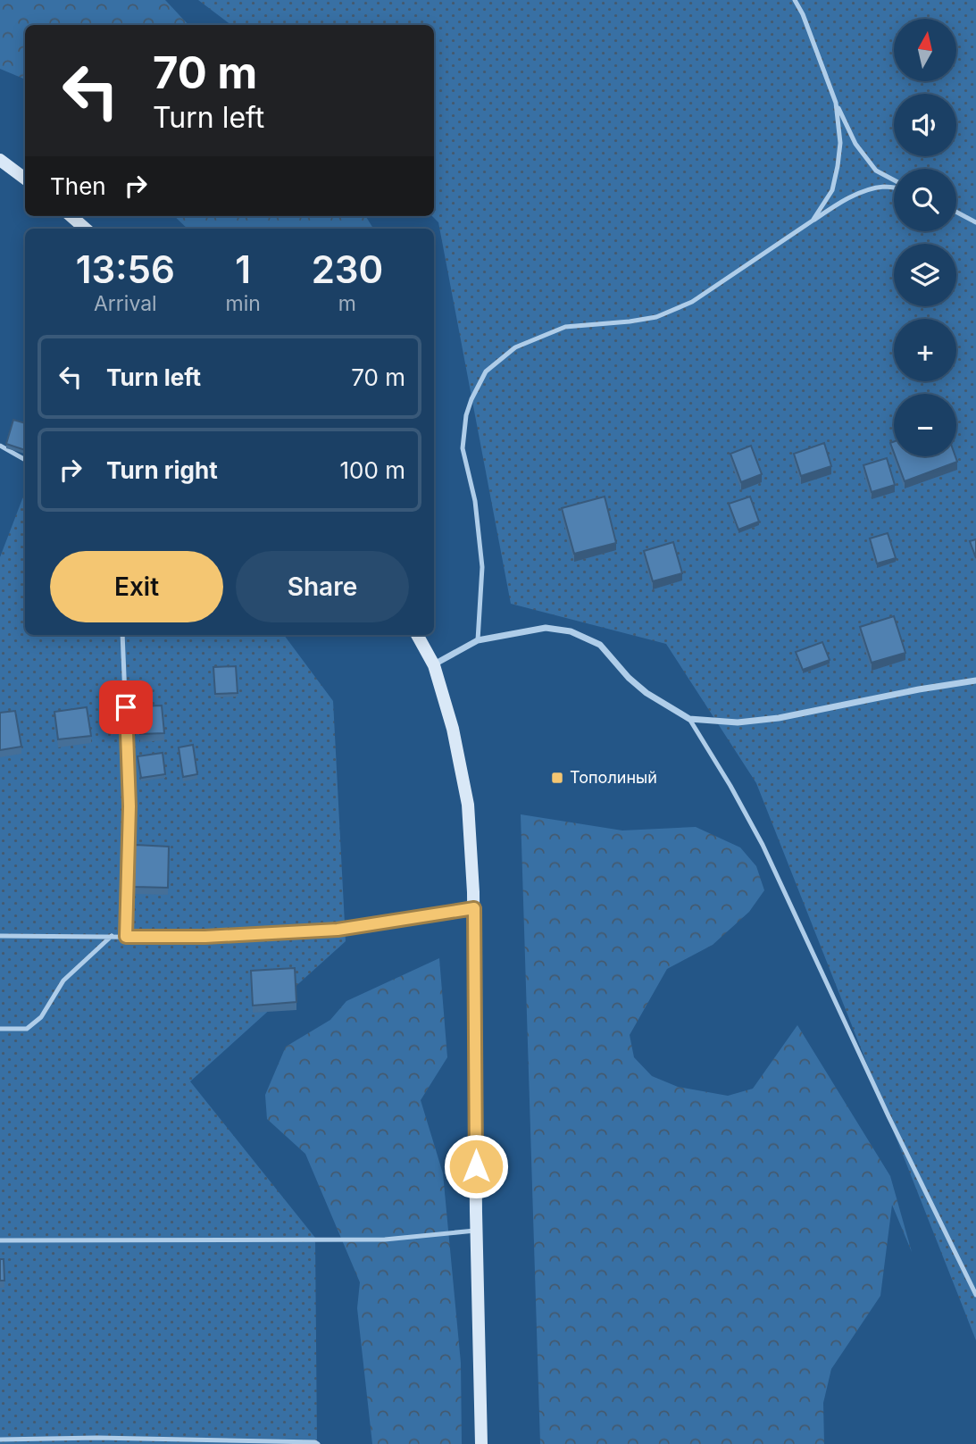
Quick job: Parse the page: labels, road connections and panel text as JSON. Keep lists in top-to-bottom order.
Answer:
{
  "places": {
    "transit": ["Тополиный"]
  },
  "north": "top",
  "page": {
    "map_buttons": ["+", "−"],
    "turn": ["70 m", "Turn left"],
    "then": "Then",
    "eta": [
      "13:56",
      "Arrival",
      "1",
      "min",
      "230",
      "m"
    ],
    "list": [
      {
        "name": "Turn left",
        "value": "70 m"
      },
      {
        "name": "Turn right",
        "value": "100 m"
      }
    ],
    "buttons": ["Exit", "Share"]
  }
}
